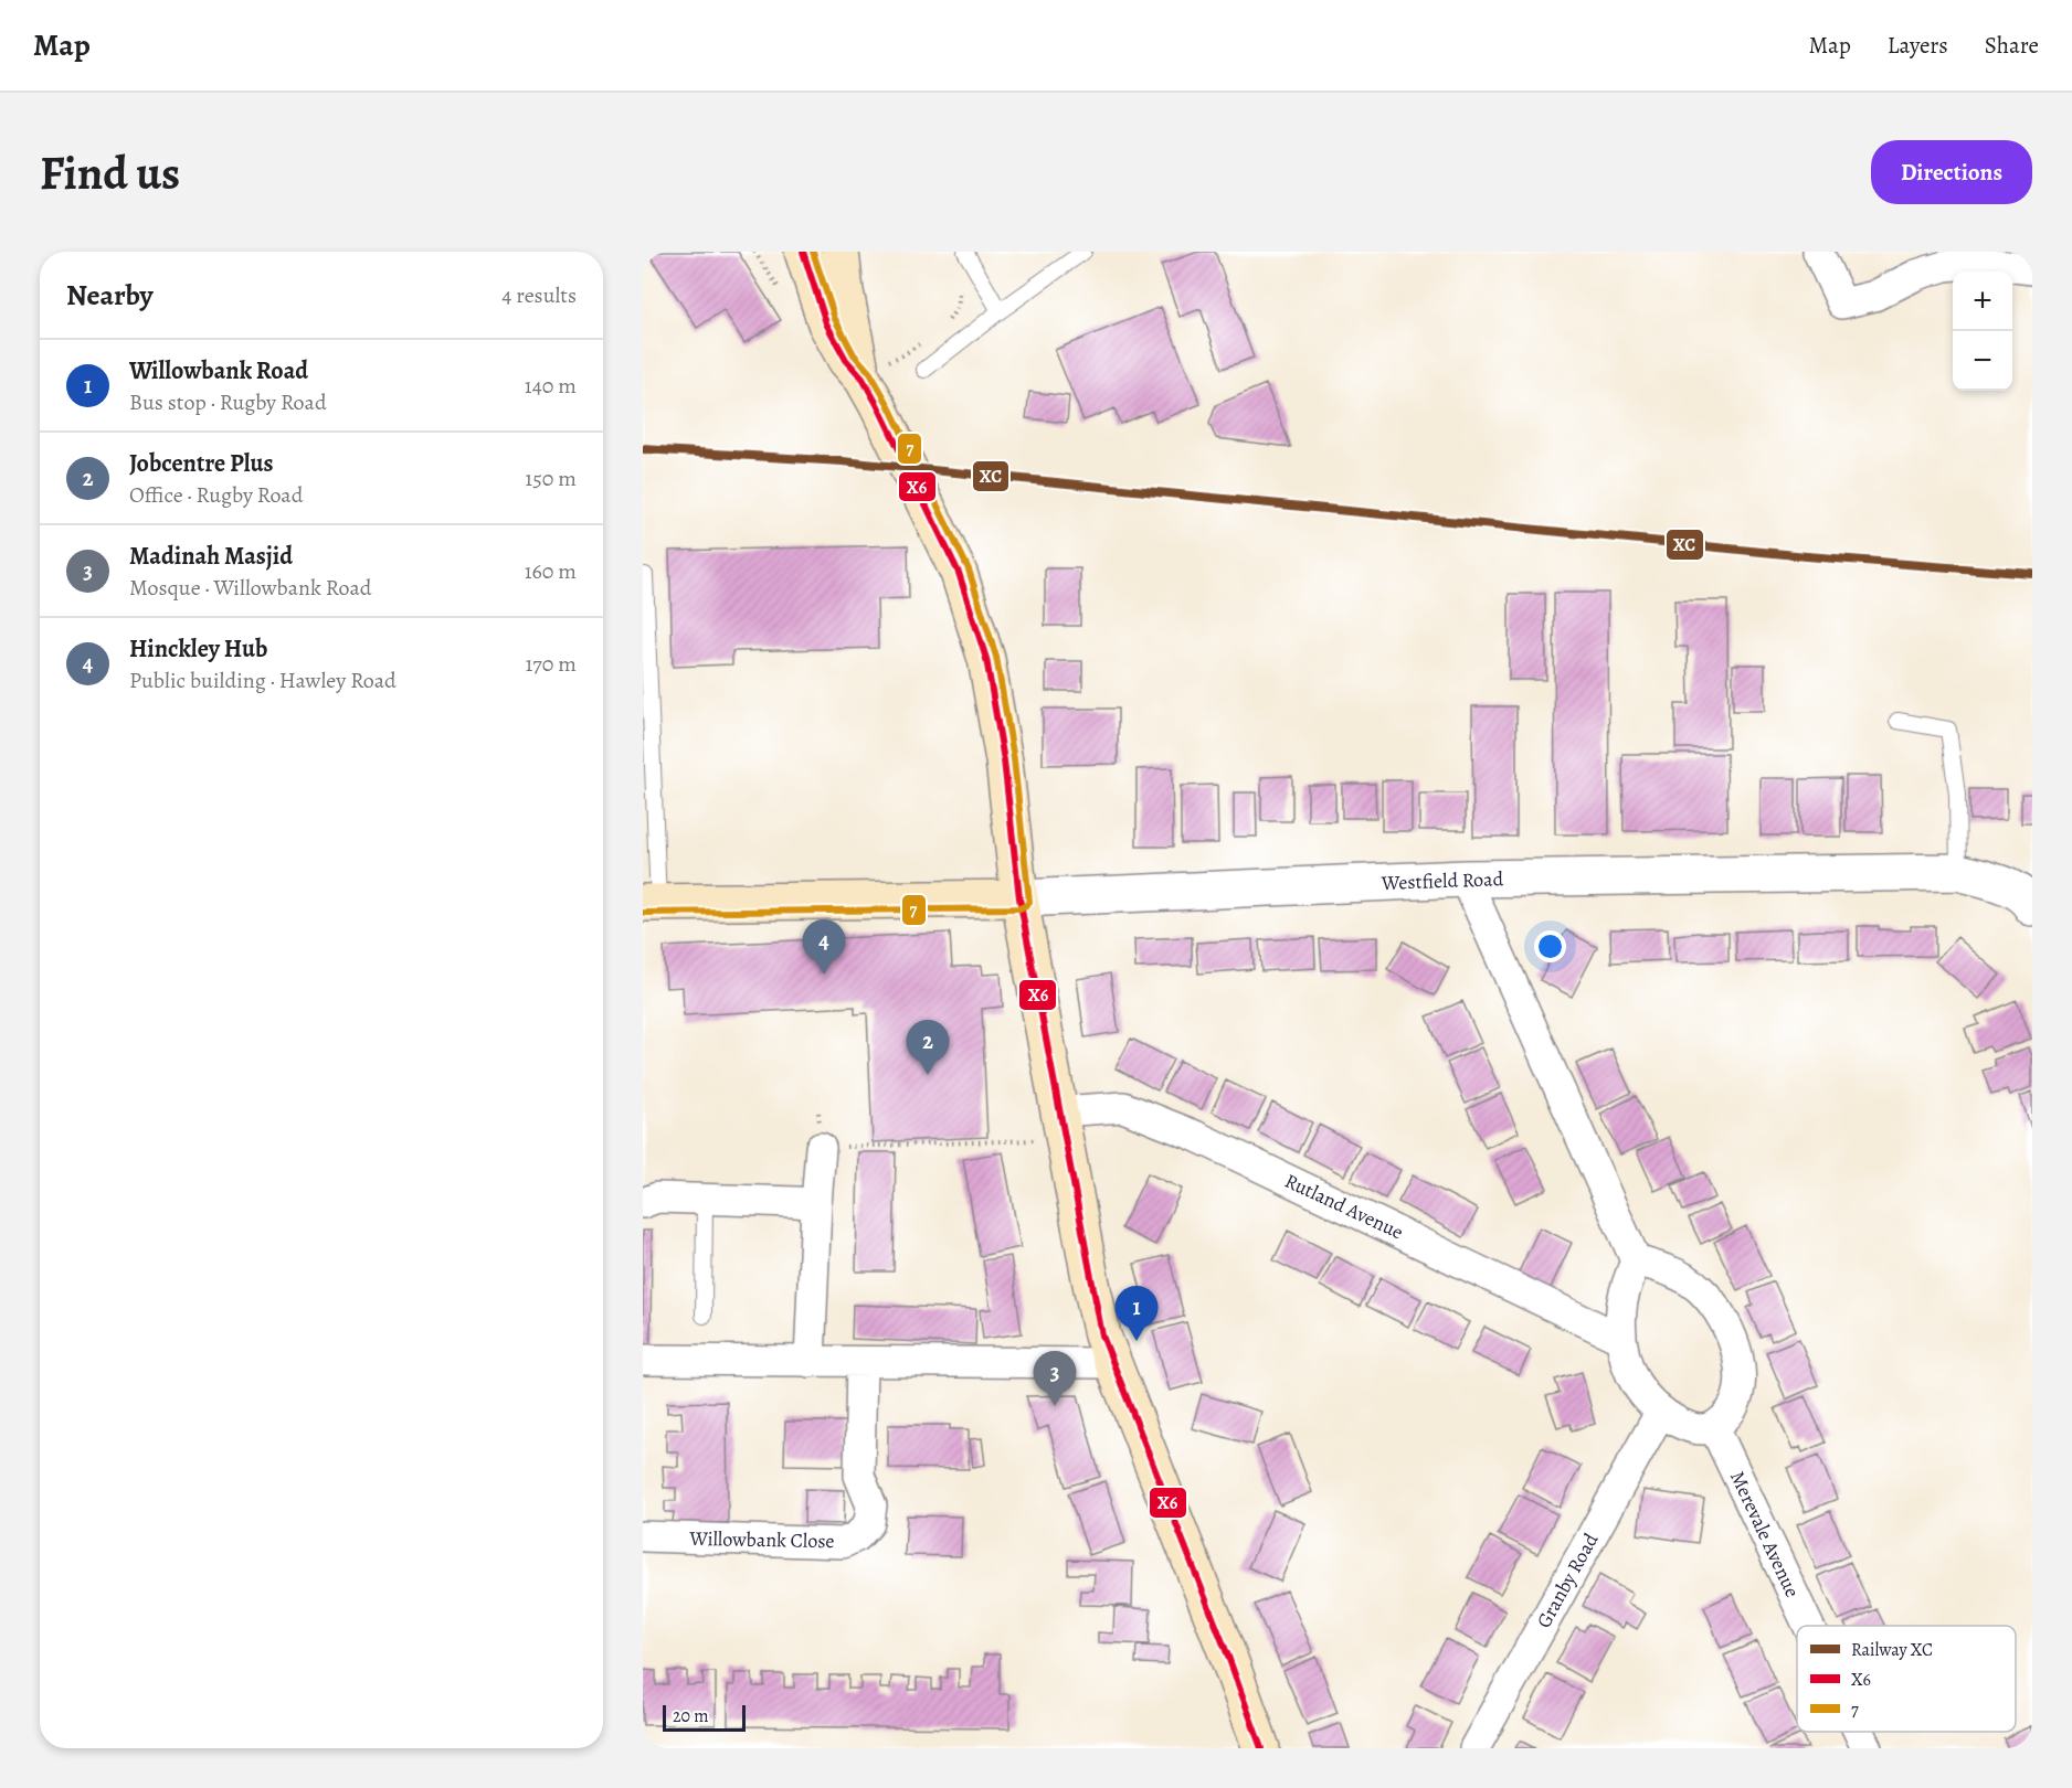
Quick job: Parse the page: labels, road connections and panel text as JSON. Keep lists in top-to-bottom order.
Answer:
{
  "streets": {
    "street": [
      "Westfield Road",
      "Rutland Avenue",
      "Merevale Avenue",
      "Willowbank Close",
      "Granby Road"
    ]
  },
  "crossings": [
    ["Rutland Avenue", "Merevale Avenue"],
    ["Rutland Avenue", "Granby Road"],
    ["Merevale Avenue", "Granby Road"]
  ],
  "lines": ["transit line X6", "transit line 7", "rail line XC"],
  "legend": ["Railway XC", "X6", "7"],
  "scale_bar": "20 m",
  "page": {
    "header": "Map",
    "nav": ["Map", "Layers", "Share"],
    "buttons": "Directions",
    "title": "Find us",
    "heading": ["Nearby", "4 results"],
    "map_buttons": ["+", "−"],
    "list": [
      {
        "mark": "1",
        "name": "Willowbank Road",
        "note": "Bus stop · Rugby Road",
        "value": "140 m"
      },
      {
        "mark": "2",
        "name": "Jobcentre Plus",
        "note": "Office · Rugby Road",
        "value": "150 m"
      },
      {
        "mark": "3",
        "name": "Madinah Masjid",
        "note": "Mosque · Willowbank Road",
        "value": "160 m"
      },
      {
        "mark": "4",
        "name": "Hinckley Hub",
        "note": "Public building · Hawley Road",
        "value": "170 m"
      }
    ],
    "pins": [
      "4",
      "2",
      "1",
      "3"
    ],
    "scale": "20 m"
  }
}
